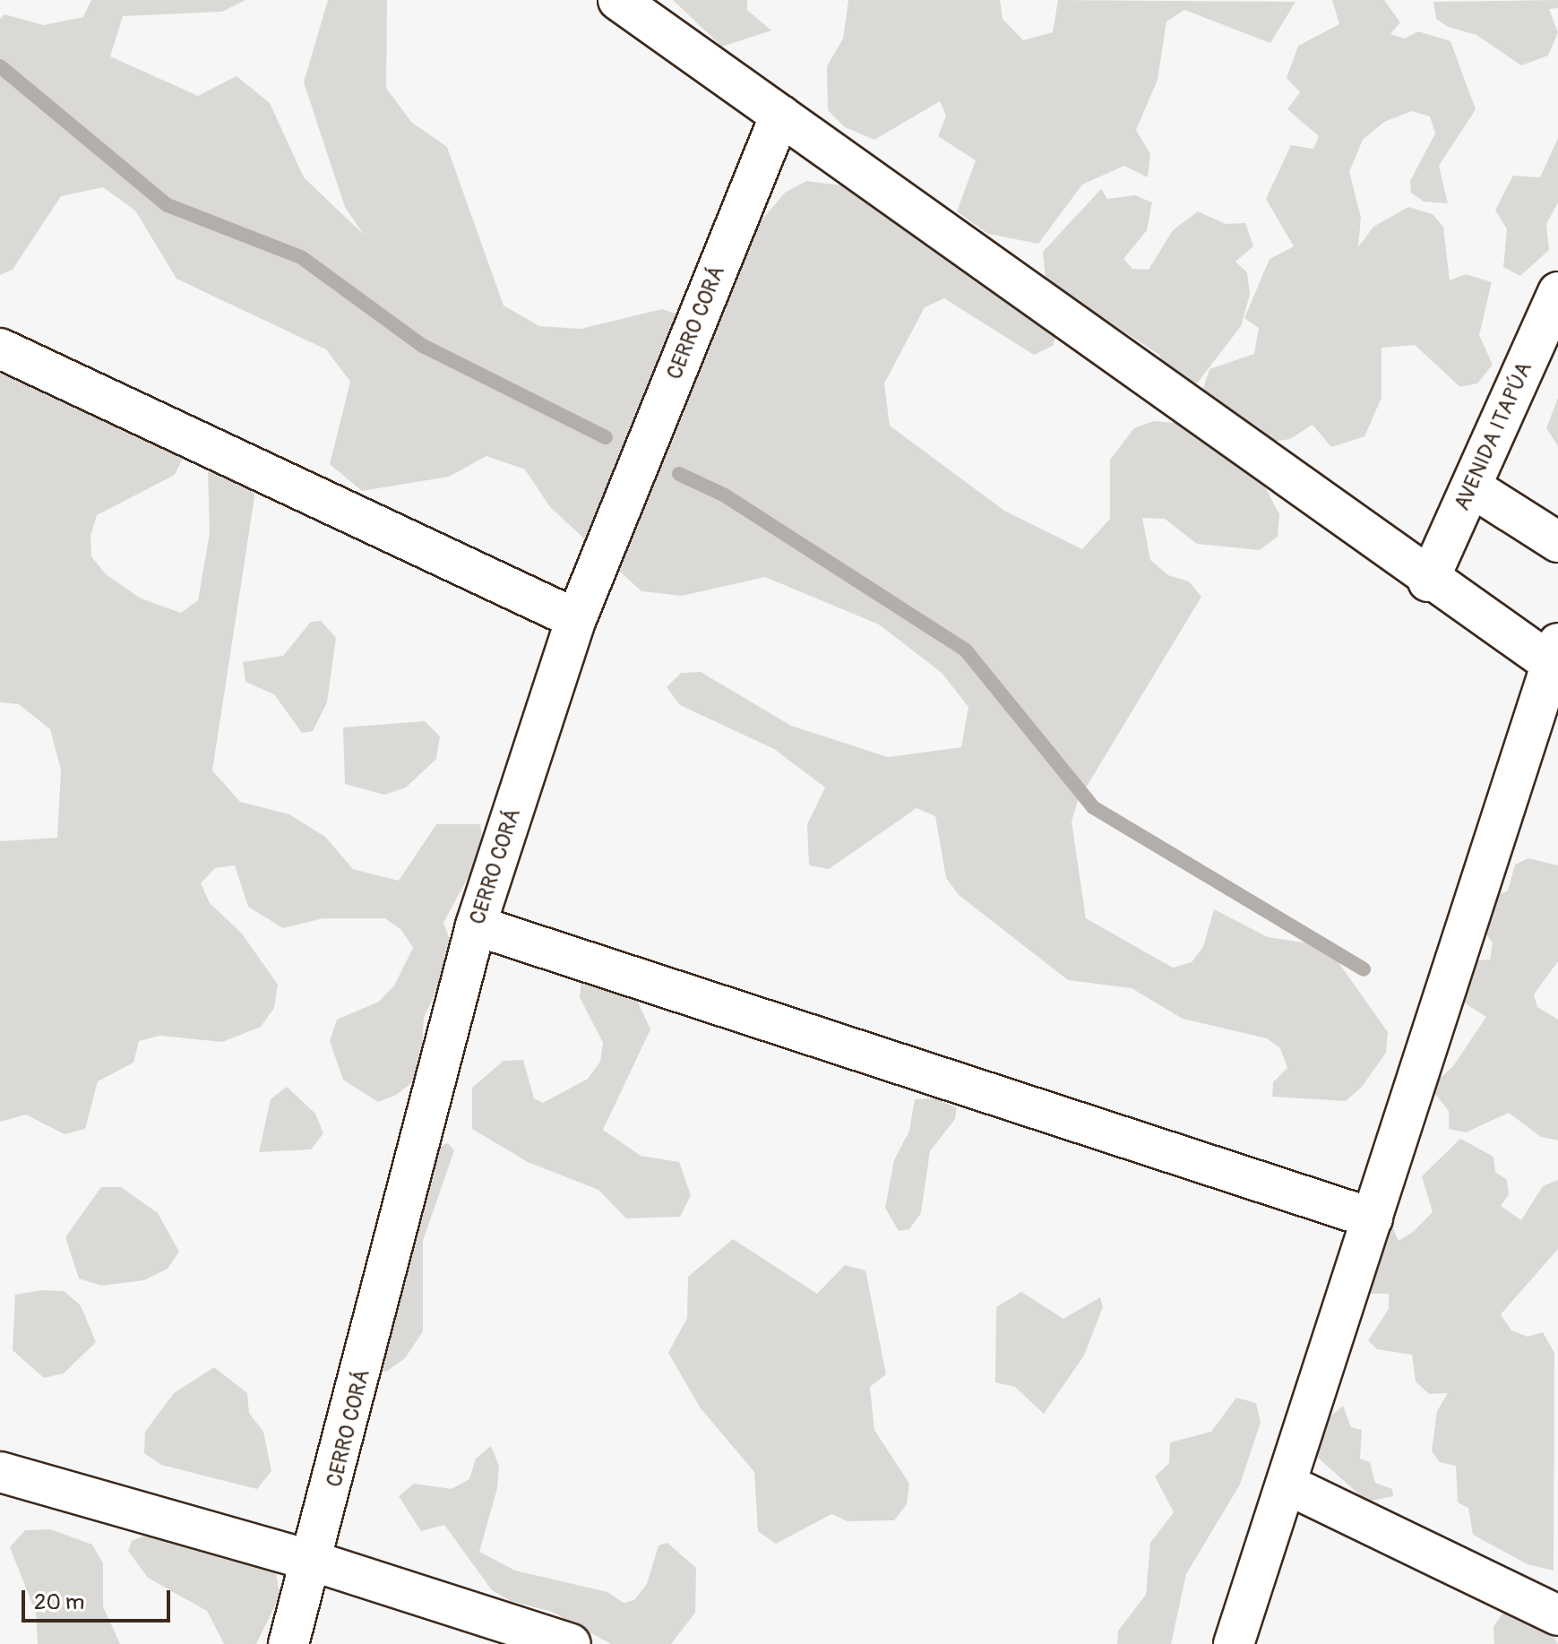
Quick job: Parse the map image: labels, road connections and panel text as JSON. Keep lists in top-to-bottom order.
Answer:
{
  "streets": {
    "street": ["CERRO CORÁ", "AVENIDA ITAPÚA"]
  },
  "scale_bar": "20 m"
}
